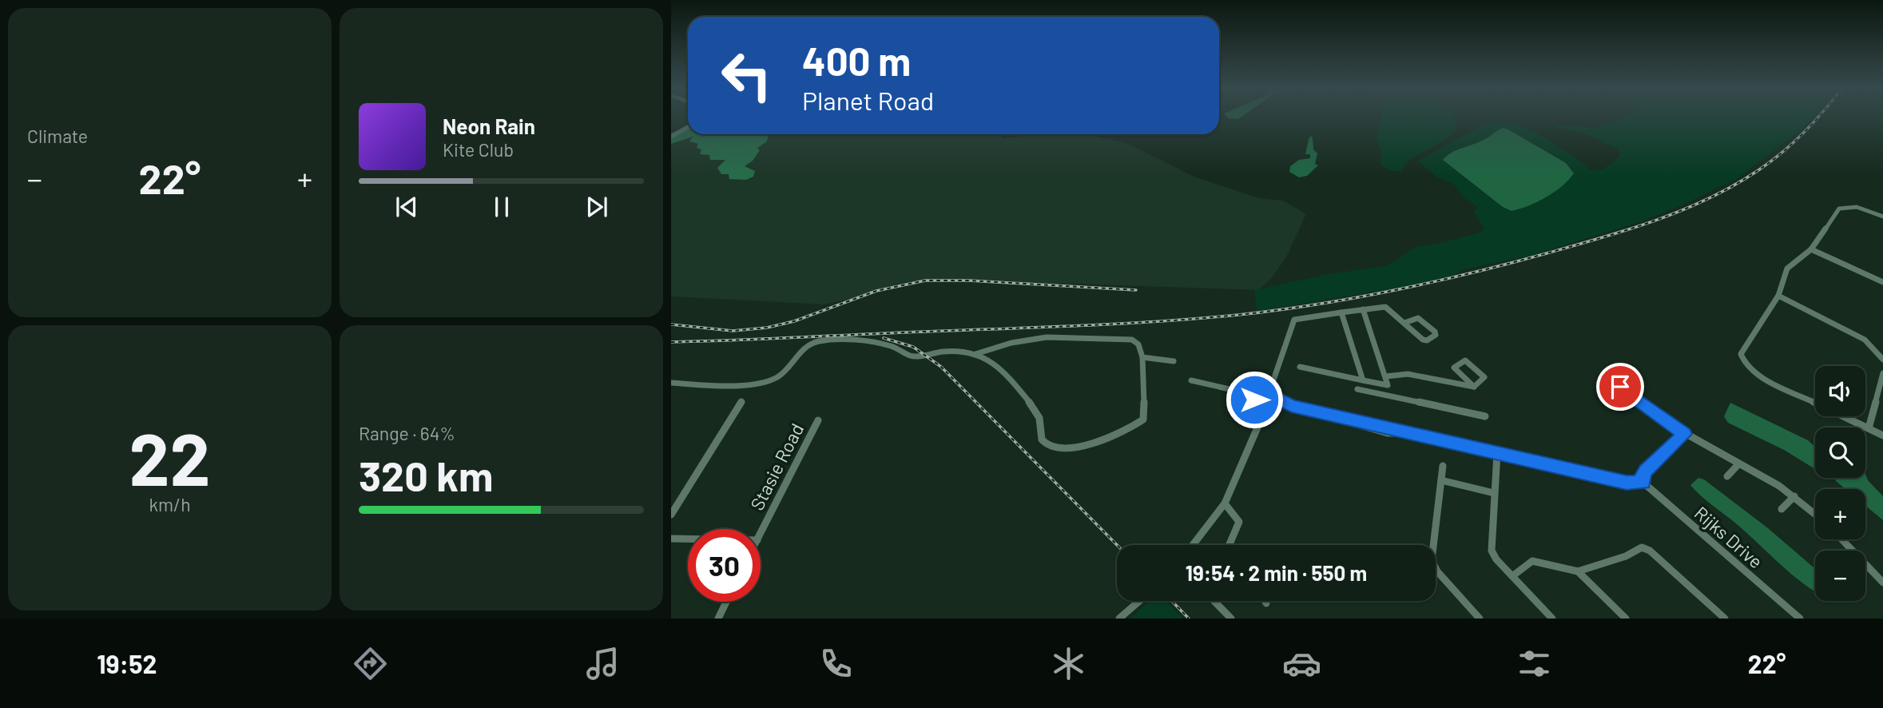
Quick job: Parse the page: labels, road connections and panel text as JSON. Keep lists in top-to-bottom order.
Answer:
{
  "streets": {
    "street": ["Stasie Road", "Rijks Drive"]
  },
  "page": {
    "tile": [
      "Climate",
      ["22", "km/h"],
      ["Range · 64%", "320 km"]
    ],
    "turn": ["400 m", "Planet Road"],
    "song": ["Neon Rain", "Kite Club"],
    "heat": ["−", "22°", "+"],
    "map_buttons": ["+", "−"],
    "limit": "30",
    "trip": "19:54 · 2 min · 550 m",
    "tabs": ["19:52", "22°"]
  }
}
